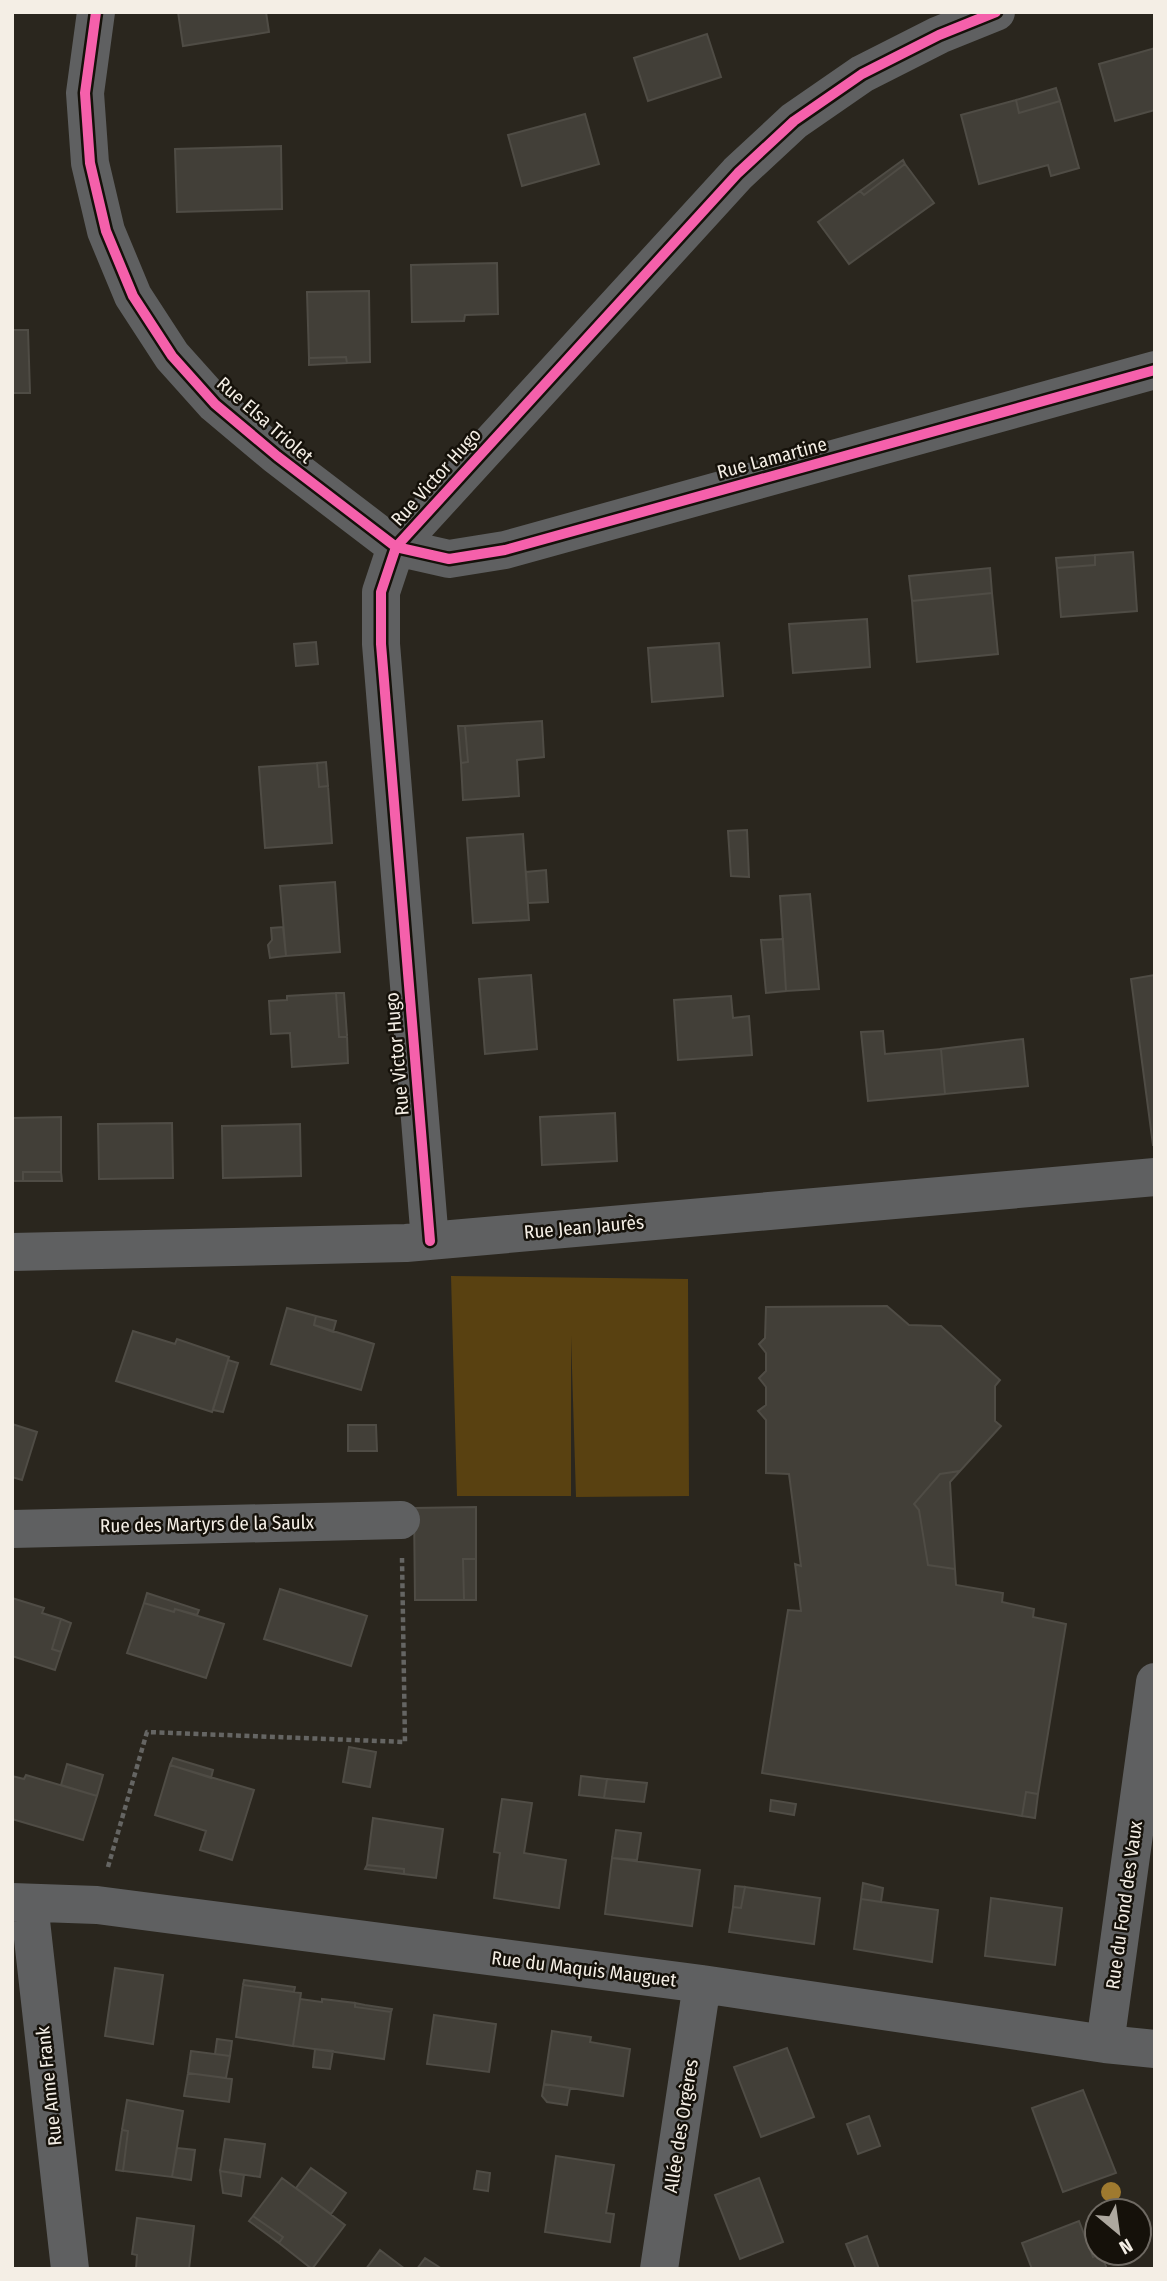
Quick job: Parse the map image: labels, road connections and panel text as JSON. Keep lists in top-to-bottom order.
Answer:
{
  "streets": {
    "street": [
      "Rue Elsa Triolet",
      "Rue Lamartine",
      "Rue Victor Hugo",
      "Rue Jean Jaurès",
      "Rue des Martyrs de la Saulx",
      "Rue du Fond des Vaux",
      "Rue du Maquis Mauguet",
      "Rue Anne Frank",
      "Allée des Orgères"
    ]
  },
  "crossings": [
    ["Rue Elsa Triolet", "Rue Lamartine"],
    ["Rue Elsa Triolet", "Rue Victor Hugo"],
    ["Rue Lamartine", "Rue Victor Hugo"],
    ["Rue Victor Hugo", "Rue Jean Jaurès"],
    ["Rue du Fond des Vaux", "Rue du Maquis Mauguet"],
    ["Rue du Maquis Mauguet", "Rue Anne Frank"],
    ["Rue du Maquis Mauguet", "Allée des Orgères"]
  ],
  "north": "bottom right"
}
